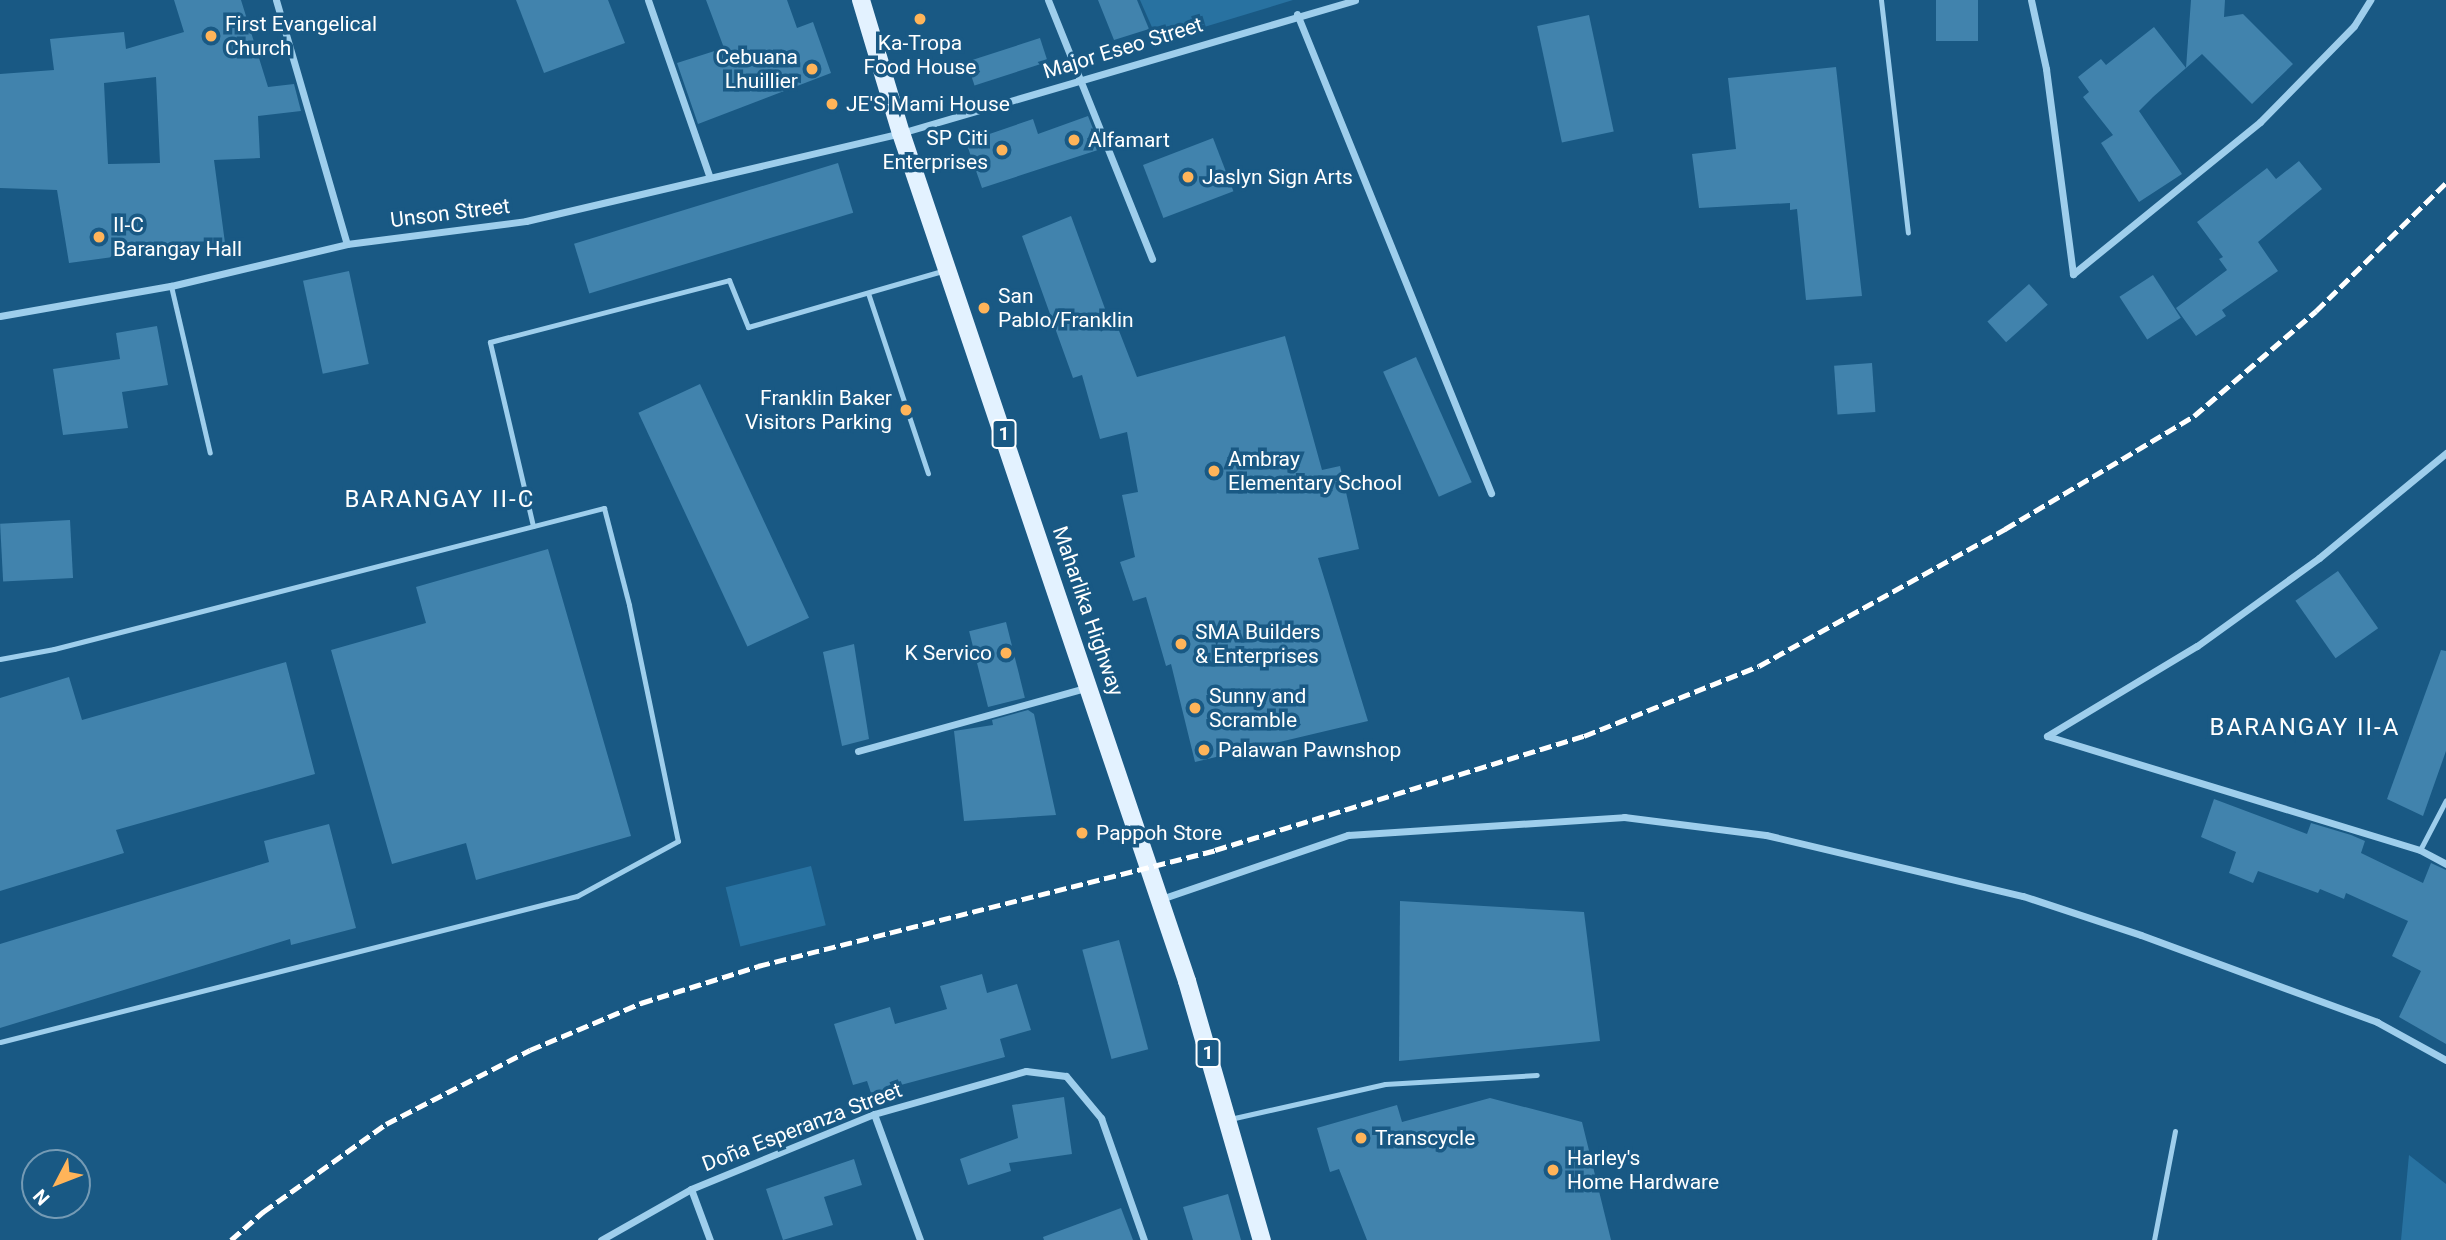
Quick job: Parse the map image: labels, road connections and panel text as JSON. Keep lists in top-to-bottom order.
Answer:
{
  "streets": {
    "main road": ["1", "Maharlika Highway"],
    "street": ["Major Eseo Street", "Unson Street", "Doña Esperanza Street"]
  },
  "crossings": [
    ["Major Eseo Street", "Unson Street"],
    ["Major Eseo Street", "Maharlika Highway"],
    ["Unson Street", "Maharlika Highway"]
  ],
  "districts": ["BARANGAY II-C", "BARANGAY II-A"],
  "places": [
    "Ka-Tropa Food House",
    "First Evangelical Church",
    "Cebuana Lhuillier",
    "JE'S Mami House",
    "Alfamart",
    "SP Citi Enterprises",
    "Jaslyn Sign Arts",
    "II-C Barangay Hall",
    "San Pablo/Franklin",
    "Franklin Baker Visitors Parking",
    "Ambray Elementary School",
    "SMA Builders & Enterprises",
    "K Servico",
    "Sunny and Scramble",
    "Palawan Pawnshop",
    "Pappoh Store",
    "Transcycle",
    "Harley's Home Hardware"
  ],
  "north": "bottom left"
}
